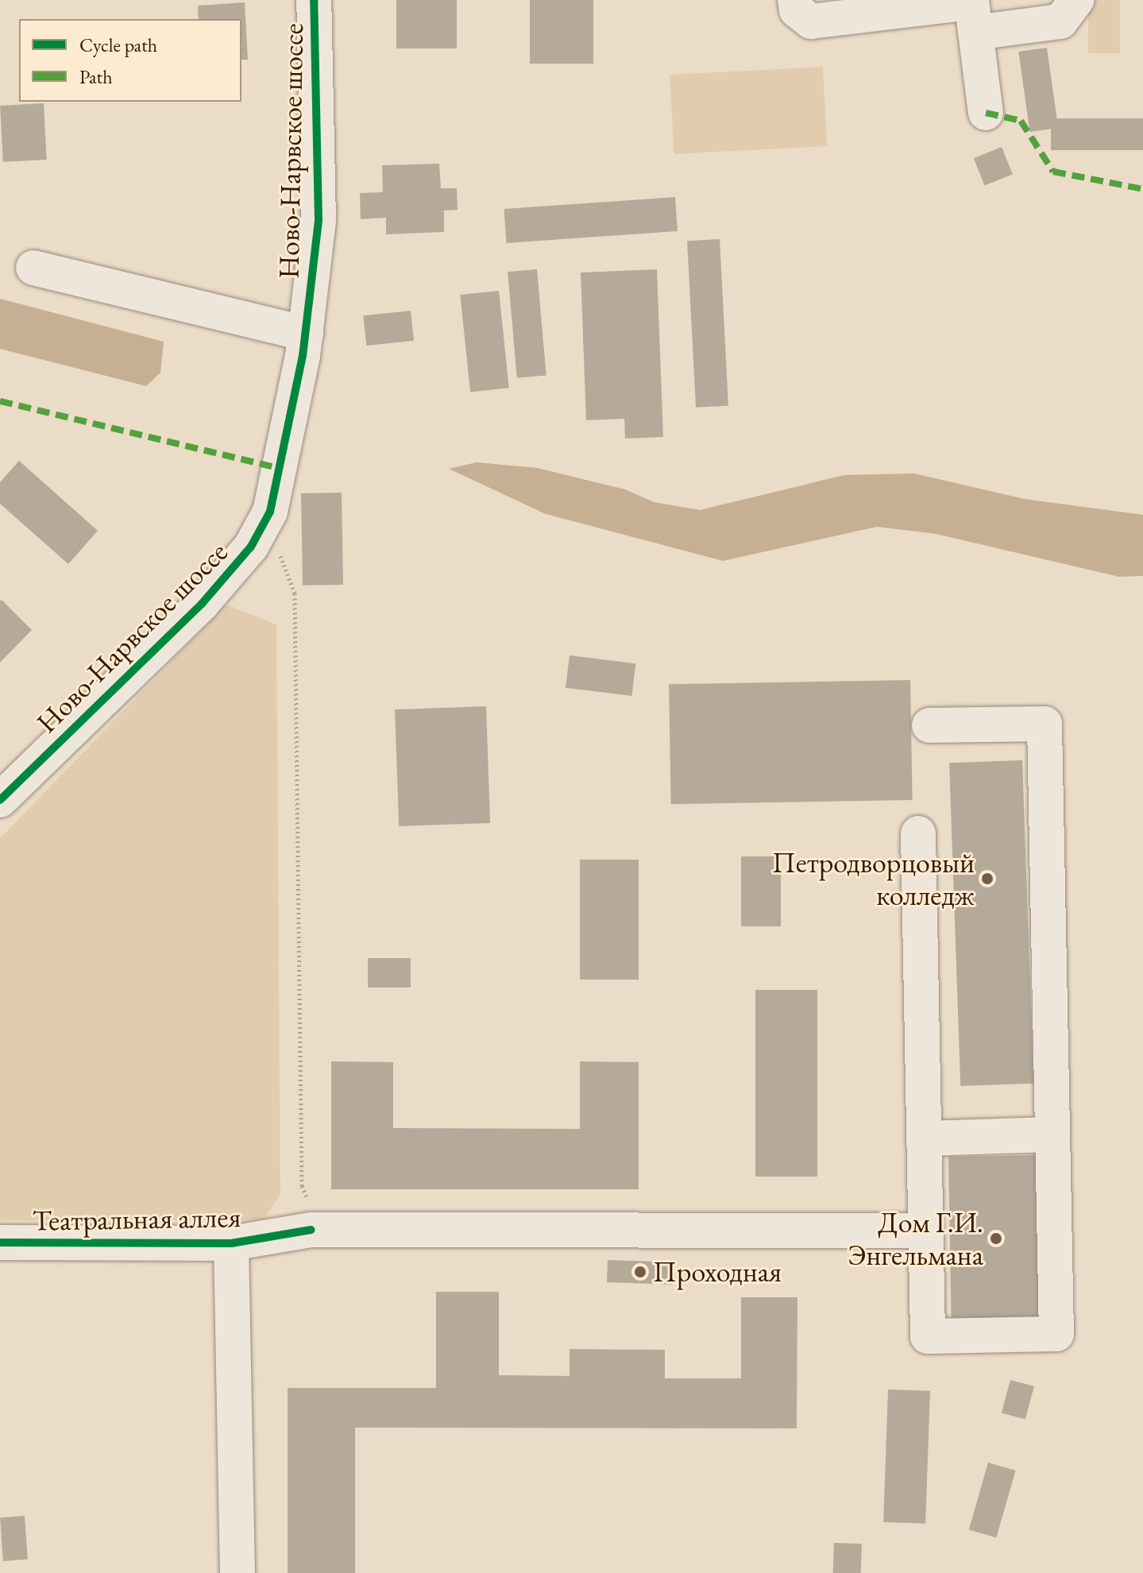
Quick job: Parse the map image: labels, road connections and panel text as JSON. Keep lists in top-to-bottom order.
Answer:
{
  "streets": {
    "street": ["Ново-Нарвское шоссе", "Театральная аллея"]
  },
  "places": ["Петродворцовый колледж", "Дом Г.И. Энгельмана", "Проходная"],
  "legend": ["Cycle path", "Path"]
}
